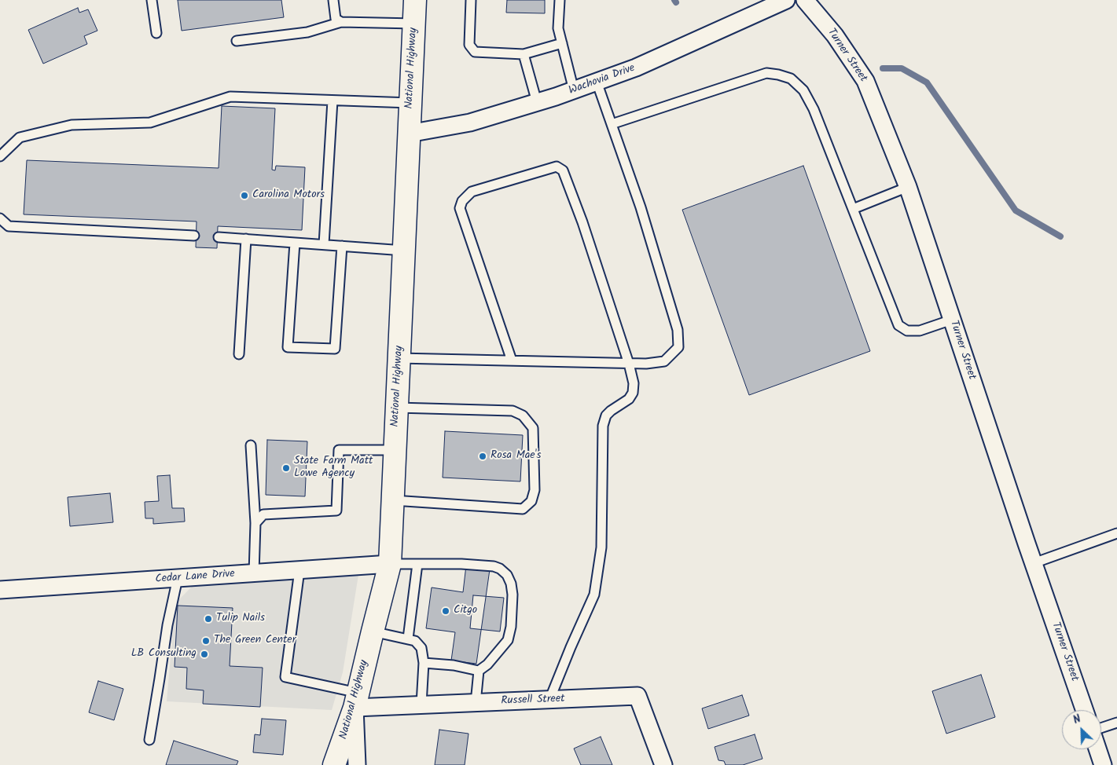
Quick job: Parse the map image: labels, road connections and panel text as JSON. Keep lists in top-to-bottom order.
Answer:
{
  "streets": {
    "main road": ["National Highway"],
    "street": [
      "Turner Street",
      "Wachovia Drive",
      "Cedar Lane Drive",
      "Russell Street"
    ]
  },
  "crossings": [
    ["National Highway", "Wachovia Drive"],
    ["National Highway", "Cedar Lane Drive"],
    ["National Highway", "Russell Street"]
  ],
  "places": [
    "Carolina Motors",
    "Rosa Mae's",
    "State Farm Matt Lowe Agency",
    "Citgo",
    "Tulip Nails",
    "The Green Center",
    "LB Consulting"
  ],
  "north": "top left"
}
